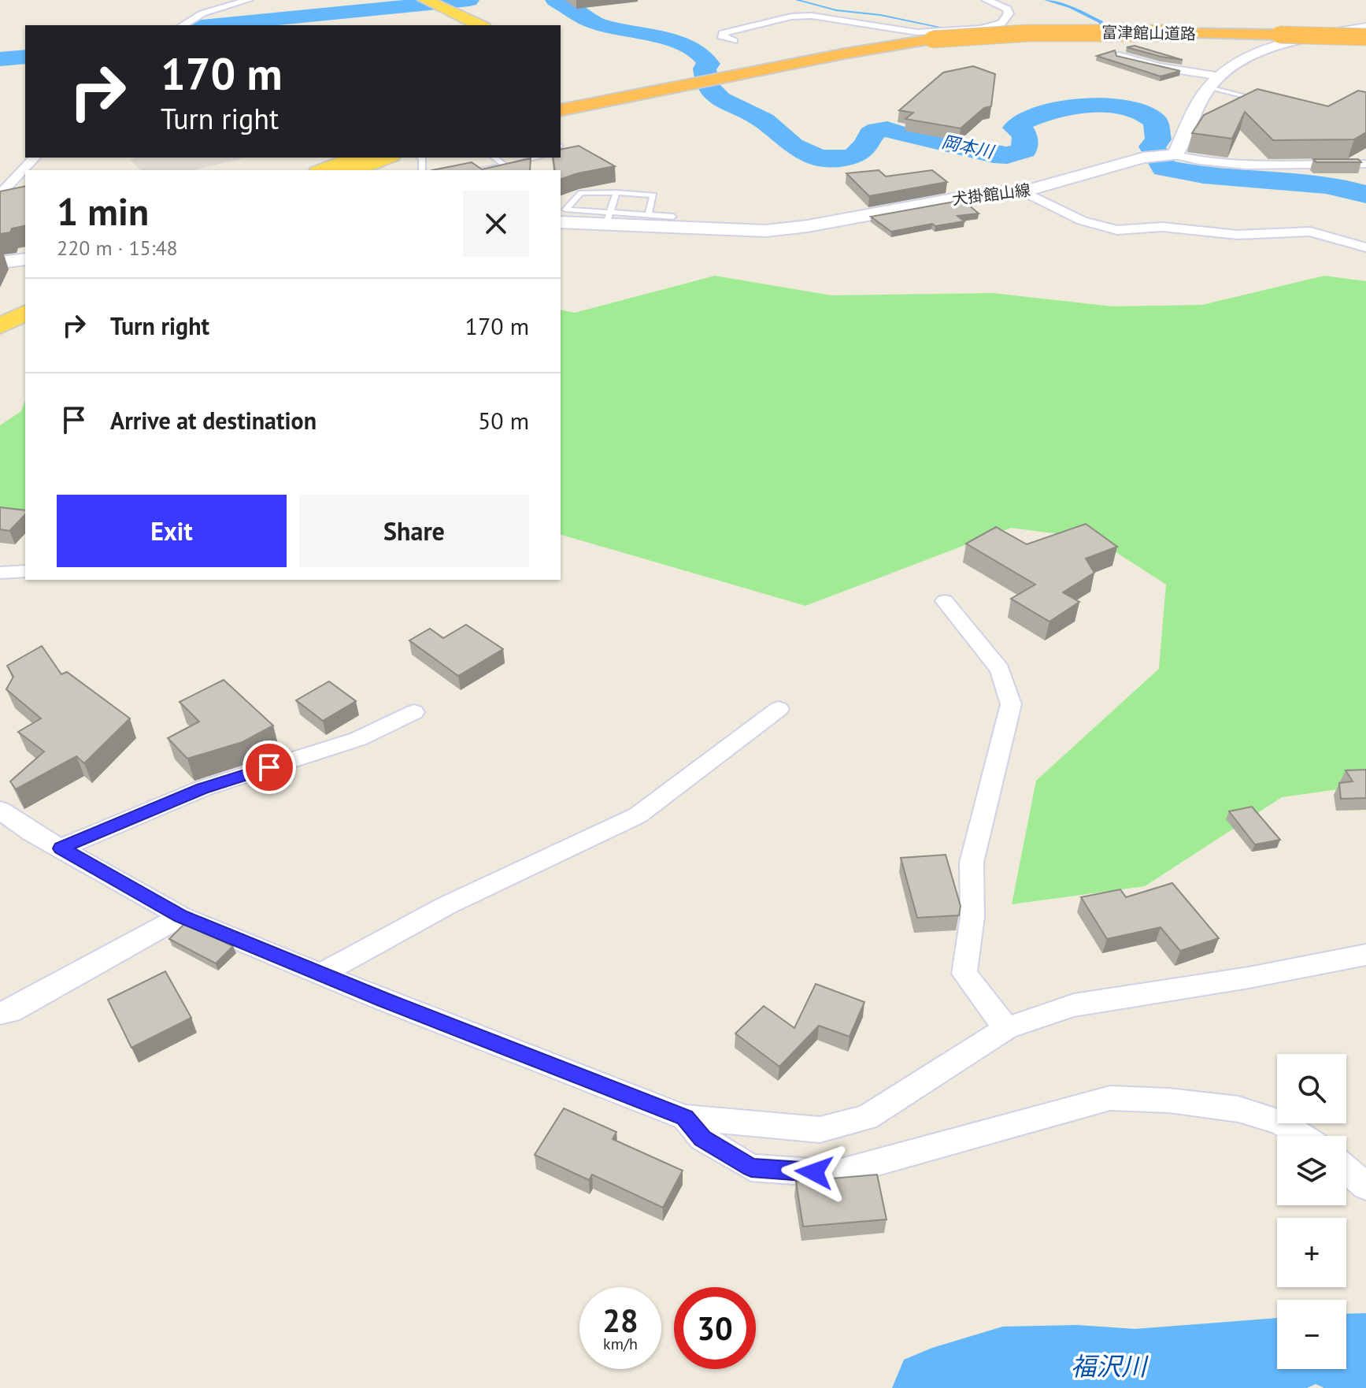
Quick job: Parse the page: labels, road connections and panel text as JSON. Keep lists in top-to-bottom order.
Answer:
{
  "streets": {
    "highway": ["富津館山道路"],
    "main road": ["犬掛館山線"]
  },
  "water": ["岡本川", "福沢川"],
  "page": {
    "turn": ["170 m", "Turn right"],
    "heading": ["1 min", "220 m · 15:48"],
    "list": [
      {
        "name": "Turn right",
        "value": "170 m"
      },
      {
        "name": "Arrive at destination",
        "value": "50 m"
      }
    ],
    "buttons": ["Exit", "Share"],
    "map_buttons": ["+", "−"],
    "speed": "28 km/h",
    "limit": "30"
  }
}
